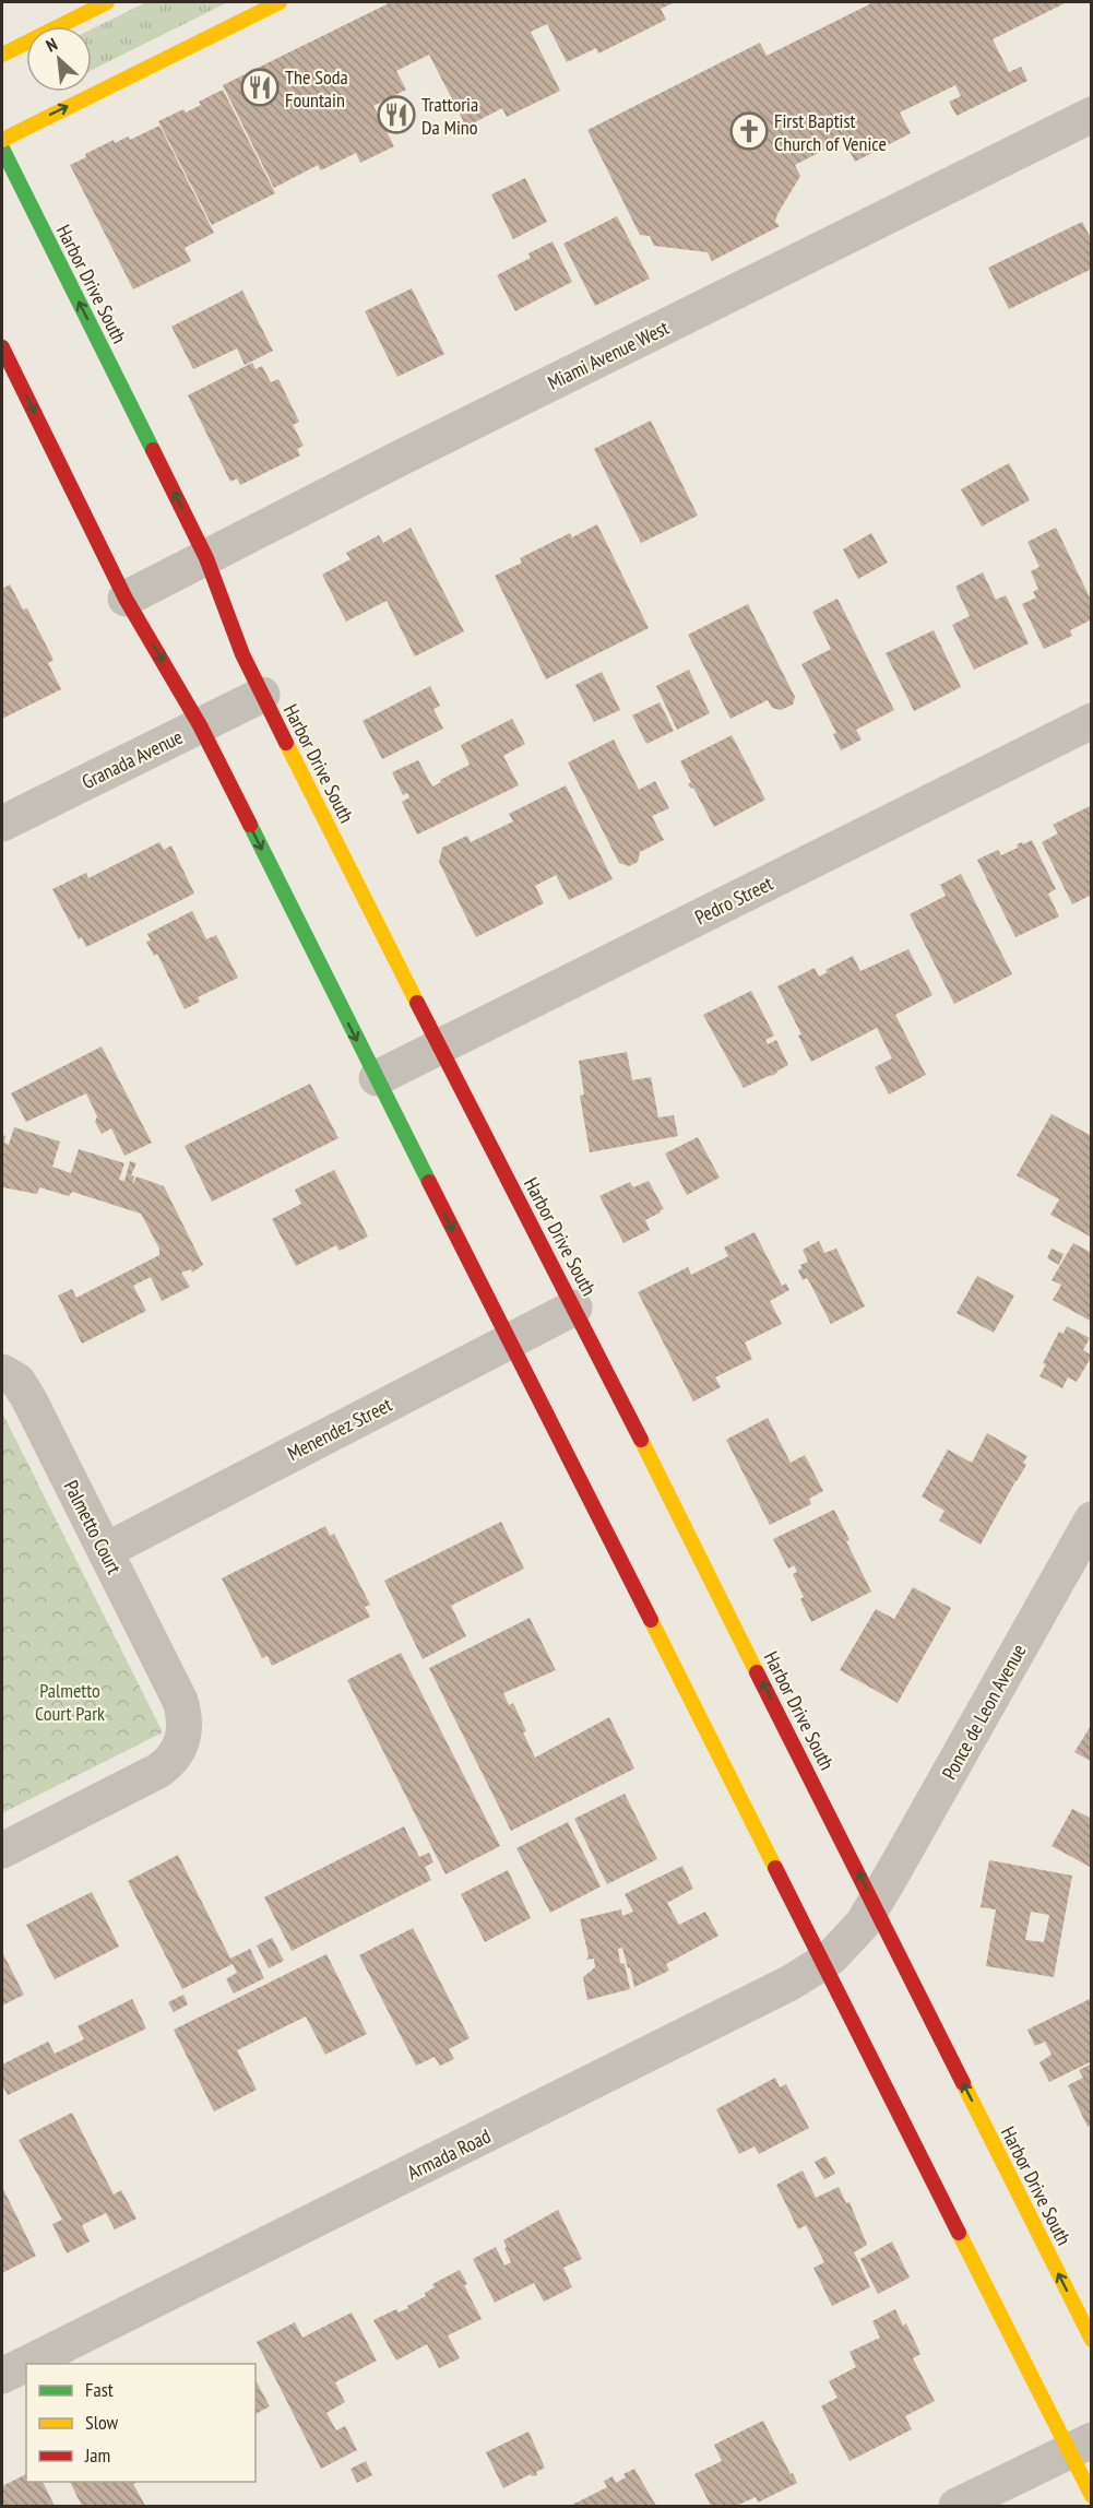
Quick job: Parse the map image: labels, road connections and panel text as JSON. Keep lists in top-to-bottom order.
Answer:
{
  "streets": {
    "street": [
      "Harbor Drive South",
      "Miami Avenue West",
      "Granada Avenue",
      "Pedro Street",
      "Menendez Street",
      "Palmetto Court",
      "Ponce de Leon Avenue",
      "Armada Road"
    ]
  },
  "crossings": [
    ["Harbor Drive South", "Miami Avenue West"],
    ["Harbor Drive South", "Granada Avenue"],
    ["Harbor Drive South", "Pedro Street"],
    ["Harbor Drive South", "Menendez Street"],
    ["Harbor Drive South", "Ponce de Leon Avenue"],
    ["Harbor Drive South", "Armada Road"],
    ["Menendez Street", "Palmetto Court"],
    ["Ponce de Leon Avenue", "Armada Road"]
  ],
  "parks": ["Palmetto Court Park"],
  "places": {
    "restaurant": ["The Soda Fountain", "Trattoria Da Mino"],
    "church": ["First Baptist Church of Venice"]
  },
  "legend": ["Fast", "Slow", "Jam"],
  "north": "top left"
}
